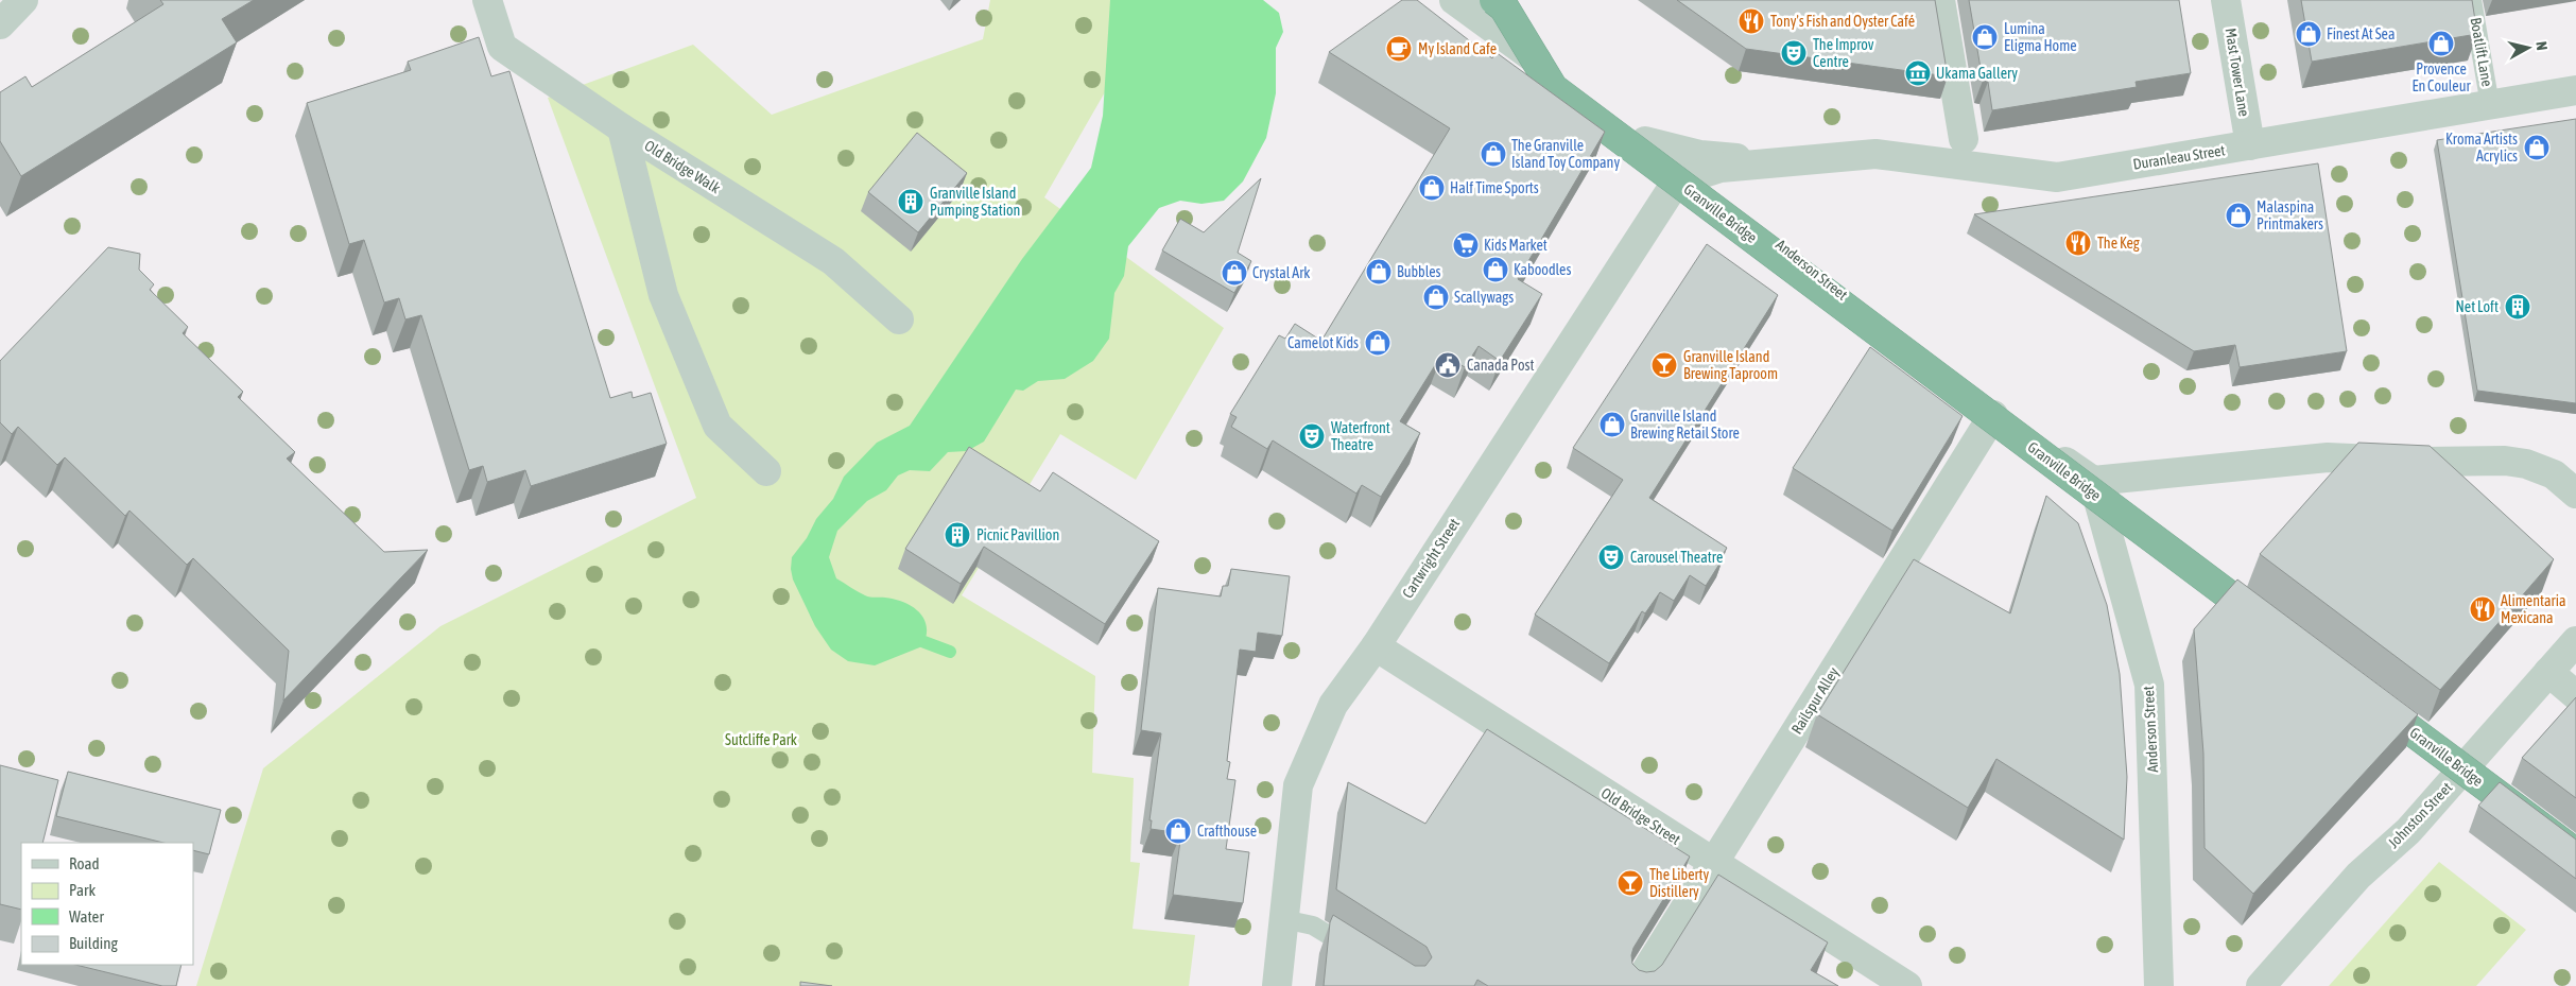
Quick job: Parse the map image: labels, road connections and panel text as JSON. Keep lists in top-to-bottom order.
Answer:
{
  "streets": {
    "highway": ["Granville Bridge"],
    "street": [
      "Mast Tower Lane",
      "Duranleau Street",
      "Old Bridge Walk",
      "Anderson Street",
      "Cartwright Street",
      "Railspur Alley",
      "Johnston Street",
      "Old Bridge Street"
    ],
    "lane": ["Boatlift Lane"]
  },
  "crossings": [
    ["Boatlift Lane", "Duranleau Street"],
    ["Mast Tower Lane", "Duranleau Street"],
    ["Duranleau Street", "Anderson Street"],
    ["Duranleau Street", "Cartwright Street"],
    ["Anderson Street", "Cartwright Street"],
    ["Anderson Street", "Railspur Alley"],
    ["Cartwright Street", "Old Bridge Street"],
    ["Railspur Alley", "Old Bridge Street"]
  ],
  "parks": ["Sutcliffe Park"],
  "places": {
    "restaurant": ["Tony's Fish and Oyster Café", "The Keg", "Alimentaria Mexicana"],
    "shop": [
      "Finest At Sea",
      "Lumina Eligma Home",
      "Provence En Couleur",
      "Kroma Artists Acrylics",
      "The Granville Island Toy Company",
      "Half Time Sports",
      "Malaspina Printmakers",
      "Kaboodles",
      "Bubbles",
      "Crystal Ark",
      "Scallywags",
      "Camelot Kids",
      "Granville Island Brewing Retail Store",
      "Crafthouse"
    ],
    "cafe": ["My Island Cafe"],
    "theatre": ["The Improv Centre", "Waterfront Theatre", "Carousel Theatre"],
    "museum": ["Ukama Gallery"],
    "building": ["Granville Island Pumping Station", "Net Loft", "Picnic Pavillion"],
    "supermarket": ["Kids Market"],
    "public building": ["Canada Post"],
    "bar": ["Granville Island Brewing Taproom", "The Liberty Distillery"]
  },
  "legend": [
    "Road",
    "Park",
    "Water",
    "Building"
  ],
  "north": "right"
}
